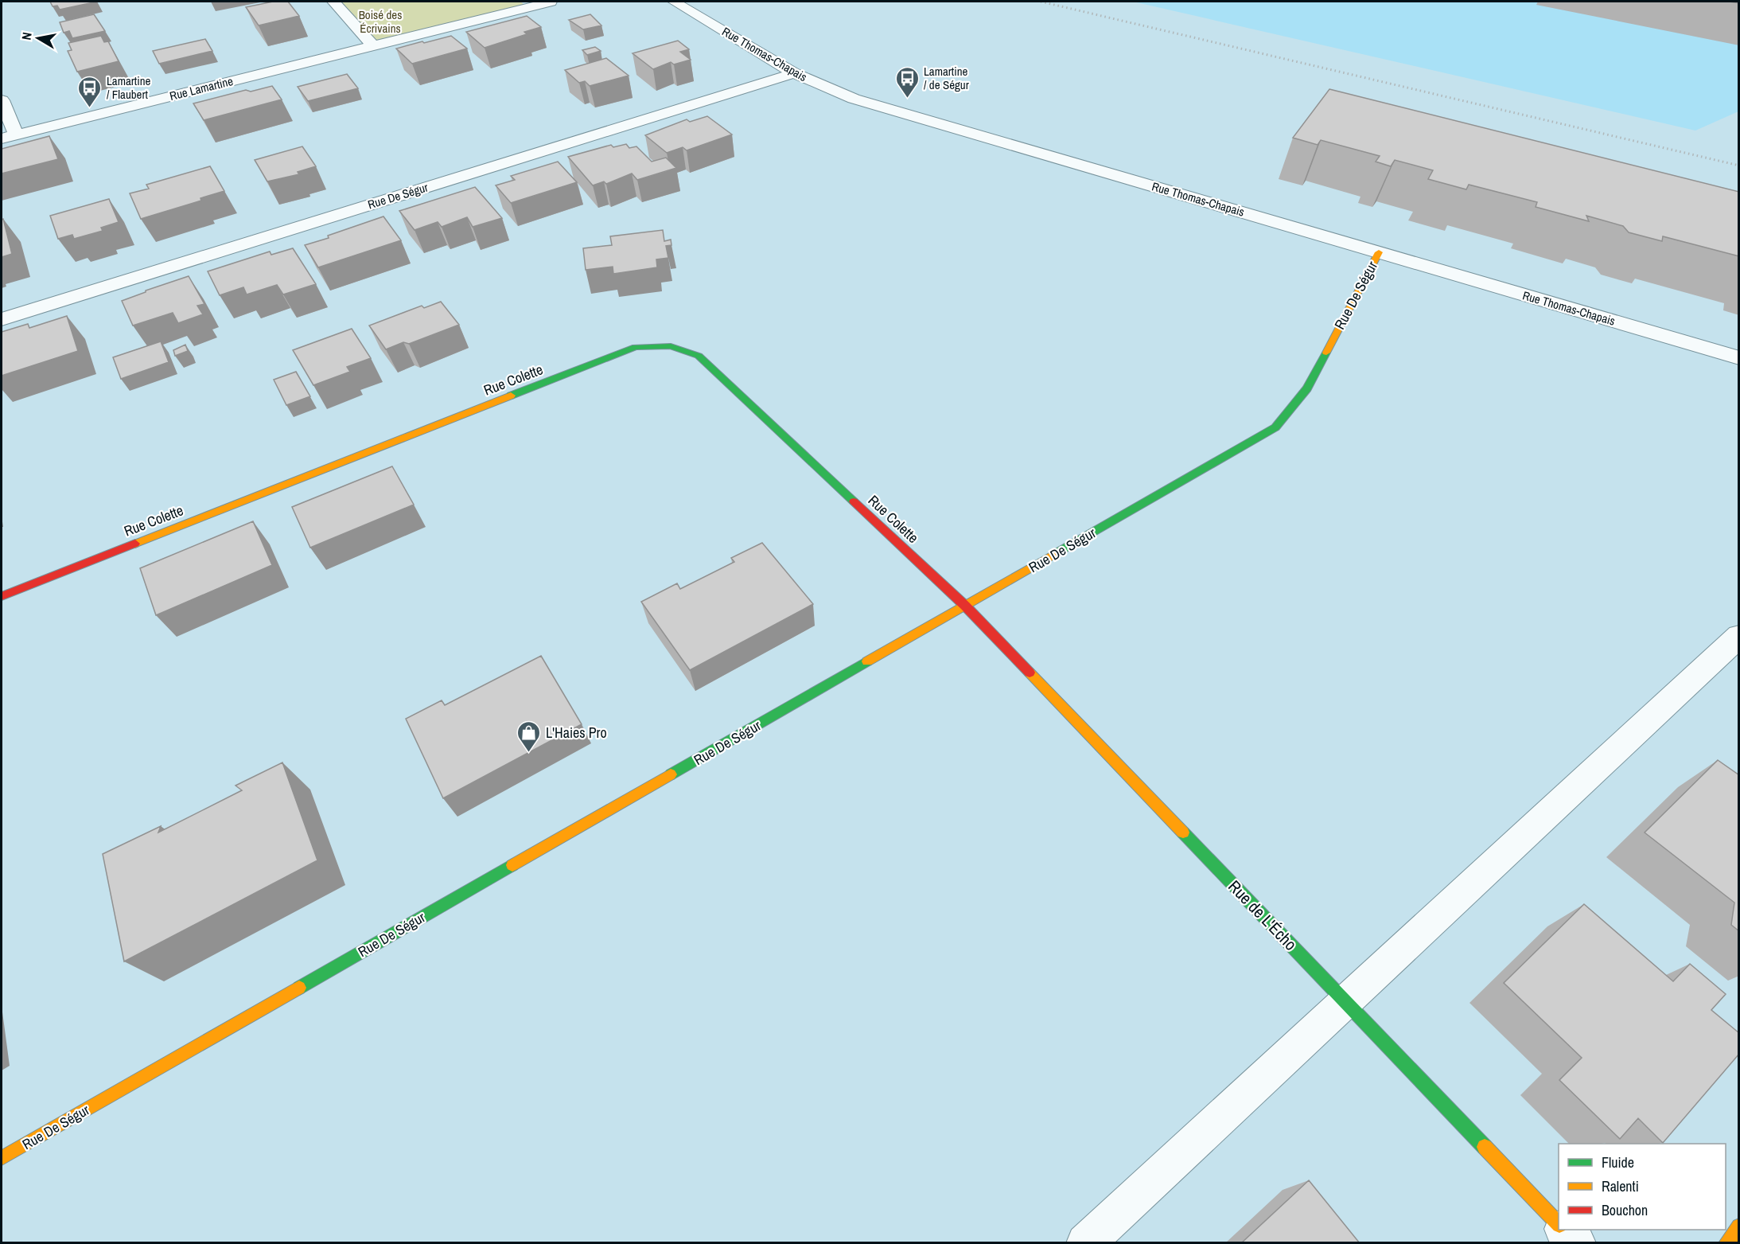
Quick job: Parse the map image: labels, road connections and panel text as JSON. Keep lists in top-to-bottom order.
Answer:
{
  "streets": {
    "street": [
      "Rue Thomas-Chapais",
      "Rue Lamartine",
      "Rue De Ségur",
      "Rue Colette",
      "Rue de L'Écho"
    ]
  },
  "crossings": [
    ["Rue Thomas-Chapais", "Rue De Ségur"],
    ["Rue De Ségur", "Rue Colette"],
    ["Rue De Ségur", "Rue de L'Écho"],
    ["Rue Colette", "Rue de L'Écho"]
  ],
  "parks": ["Boisé des Écrivains"],
  "places": {
    "bus stop": ["Lamartine / de Ségur", "Lamartine / Flaubert"],
    "shop": ["L'Haies Pro"]
  },
  "legend": ["Fluide", "Ralenti", "Bouchon"],
  "north": "left"
}
